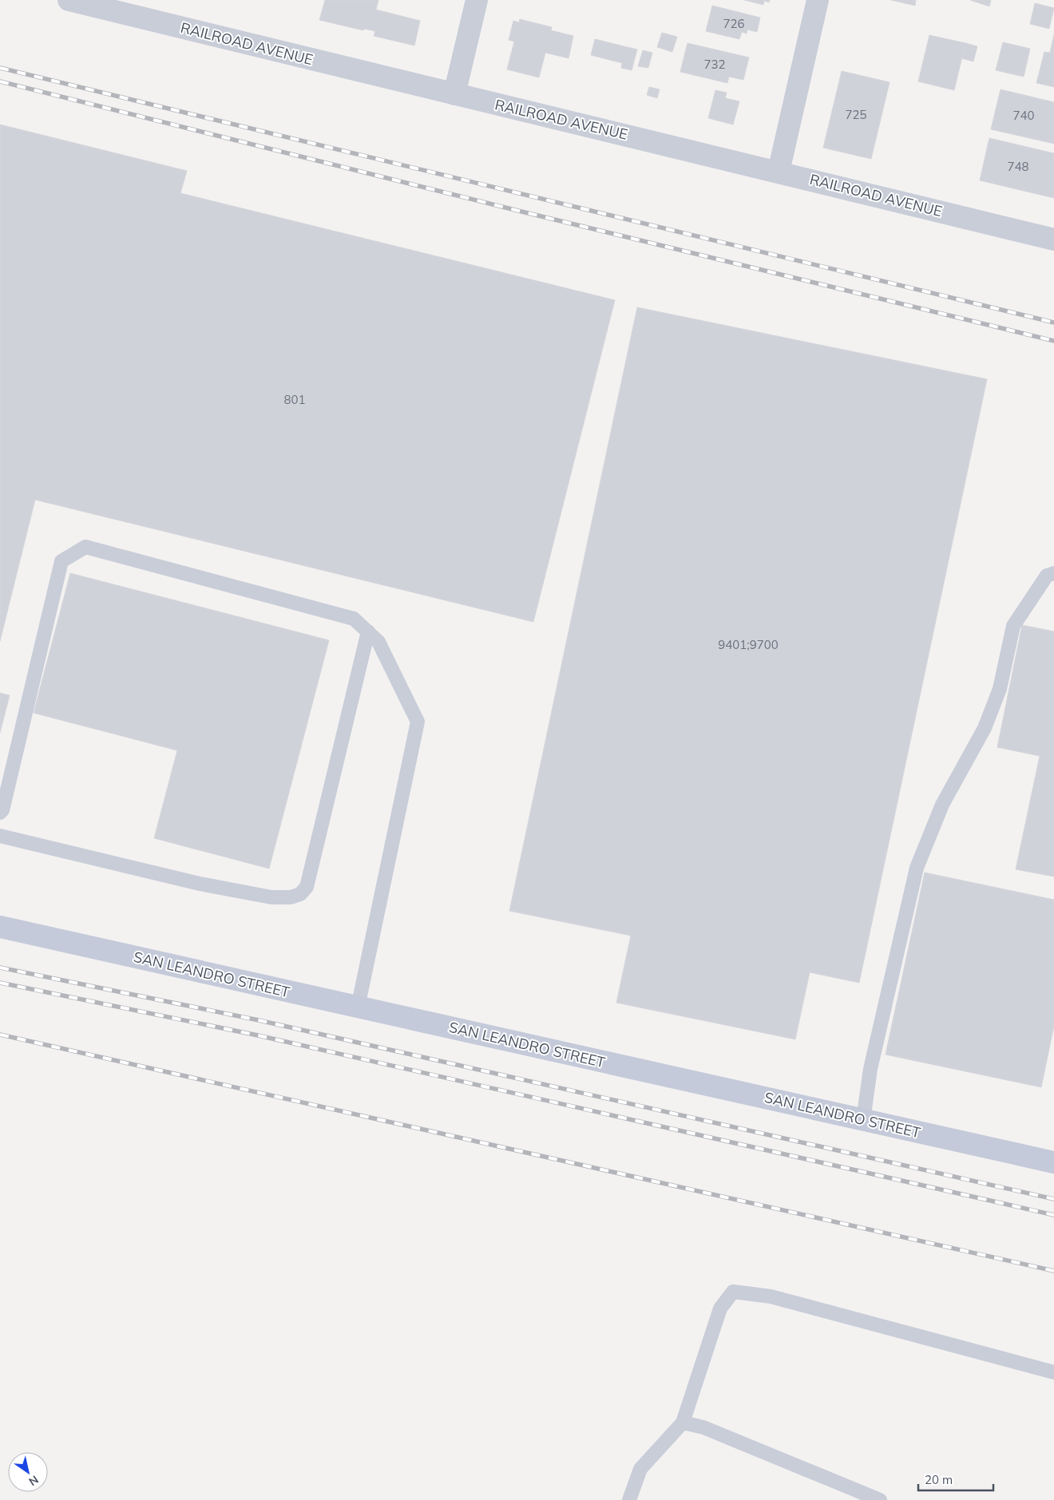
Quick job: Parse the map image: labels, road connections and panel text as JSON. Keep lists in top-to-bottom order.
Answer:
{
  "streets": {
    "main road": ["SAN LEANDRO STREET"],
    "street": ["RAILROAD AVENUE"]
  },
  "house_numbers": [
    "726",
    "732",
    "725",
    "740",
    "748",
    "801",
    "9401;9700"
  ],
  "scale_bar": "20 m",
  "north": "bottom right"
}
